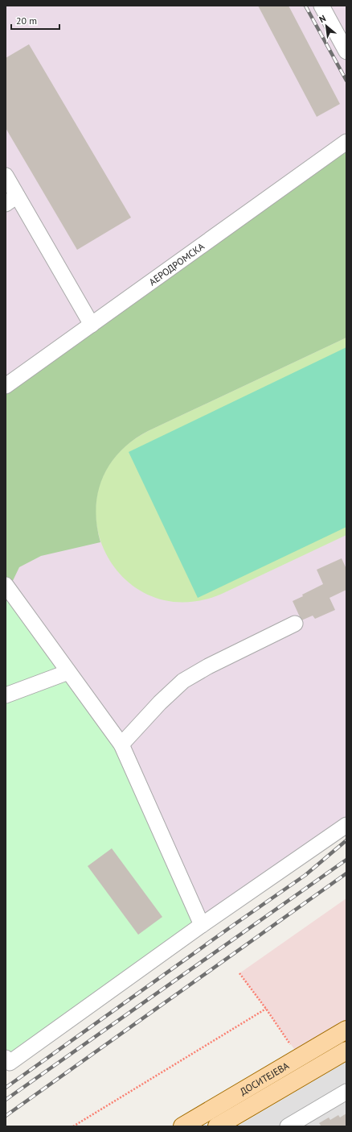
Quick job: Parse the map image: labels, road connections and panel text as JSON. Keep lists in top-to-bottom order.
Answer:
{
  "streets": {
    "main road": ["ДОСИТЕЈЕВА"],
    "street": ["АЕРОДРОМСКА"]
  },
  "scale_bar": "20 m",
  "north": "top left"
}
